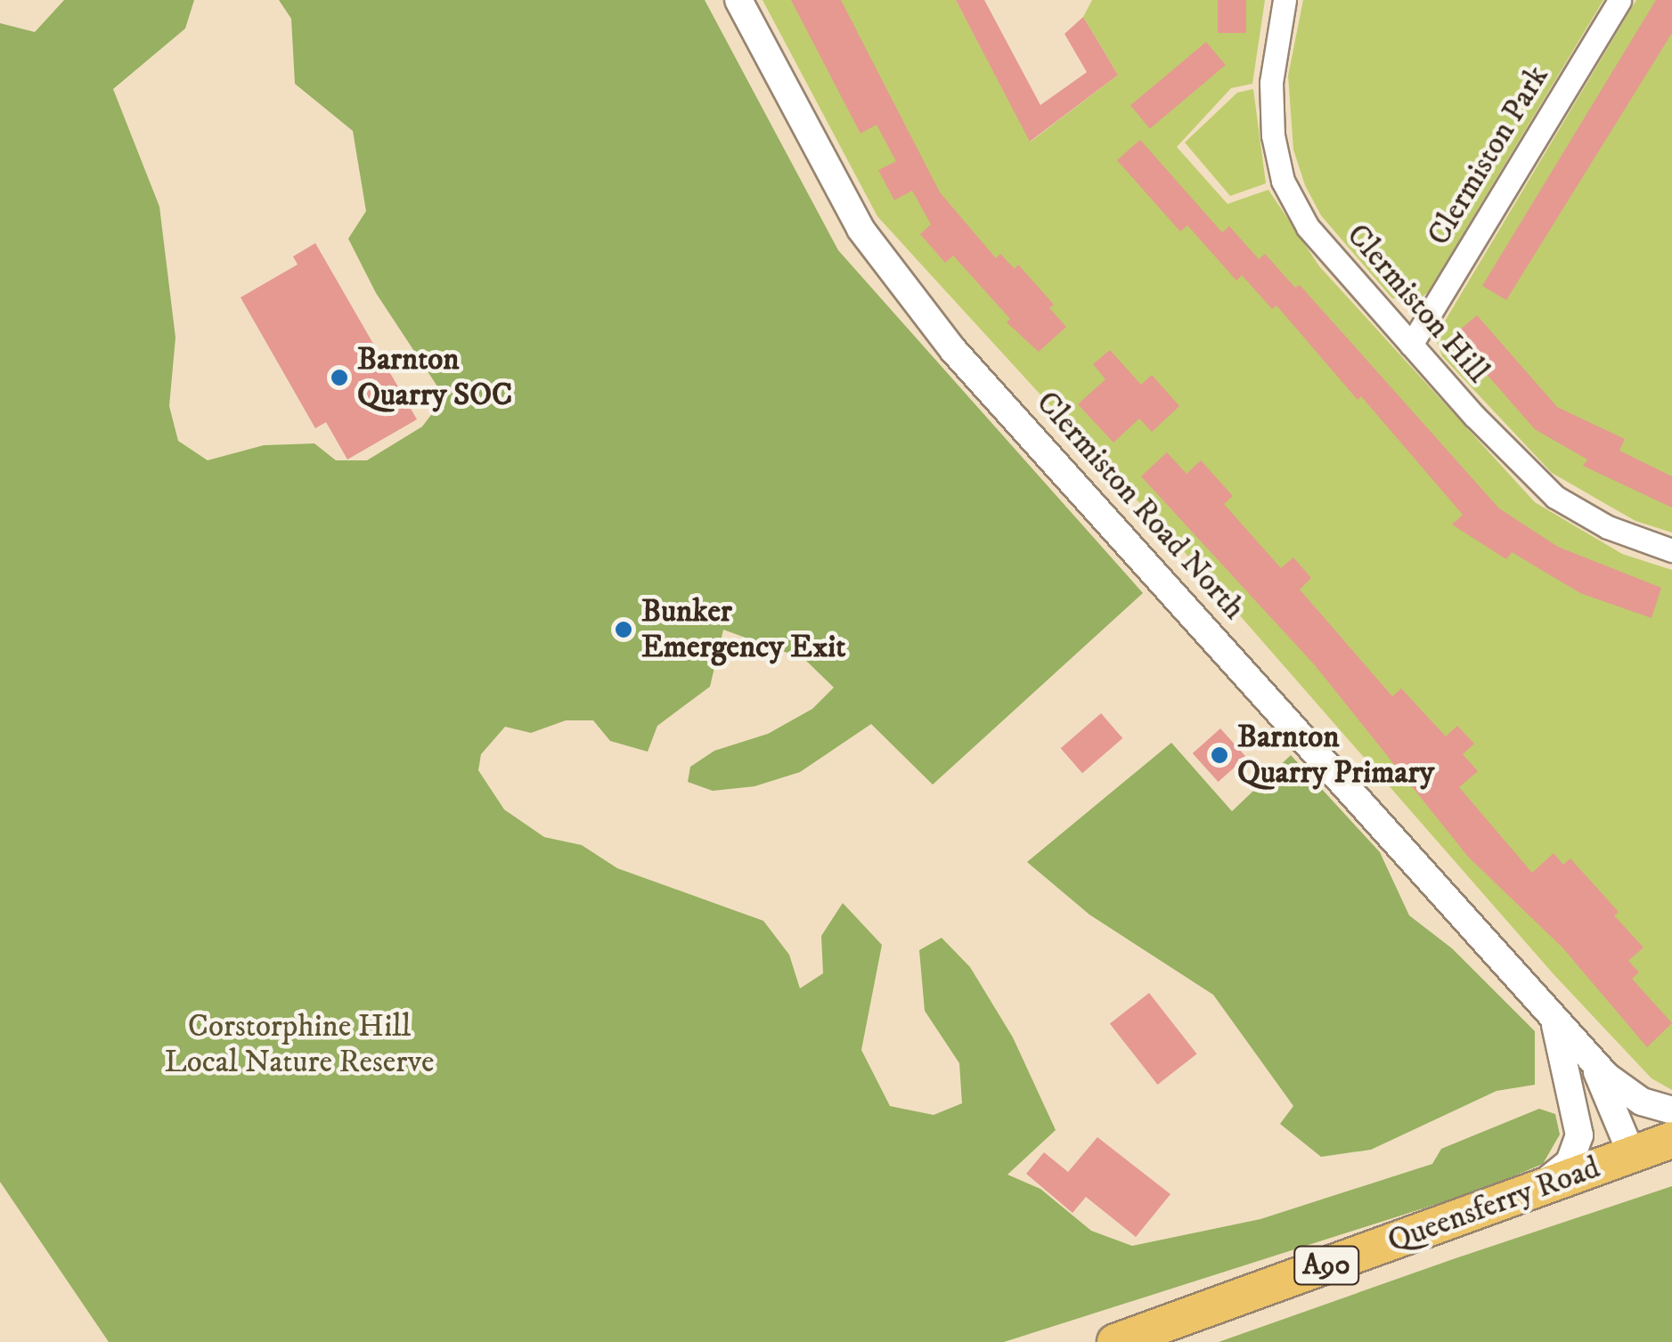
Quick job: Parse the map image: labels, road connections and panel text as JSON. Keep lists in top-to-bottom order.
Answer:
{
  "streets": {
    "main road": ["Queensferry Road", "A90"],
    "street": ["Clermiston Park", "Clermiston Hill", "Clermiston Road North"]
  },
  "crossings": [
    ["Clermiston Park", "Clermiston Hill"],
    ["Clermiston Road North", "Queensferry Road"]
  ],
  "parks": ["Corstorphine Hill Local Nature Reserve"],
  "places": ["Barnton Quarry SOC", "Bunker Emergency Exit", "Barnton Quarry Primary"]
}
